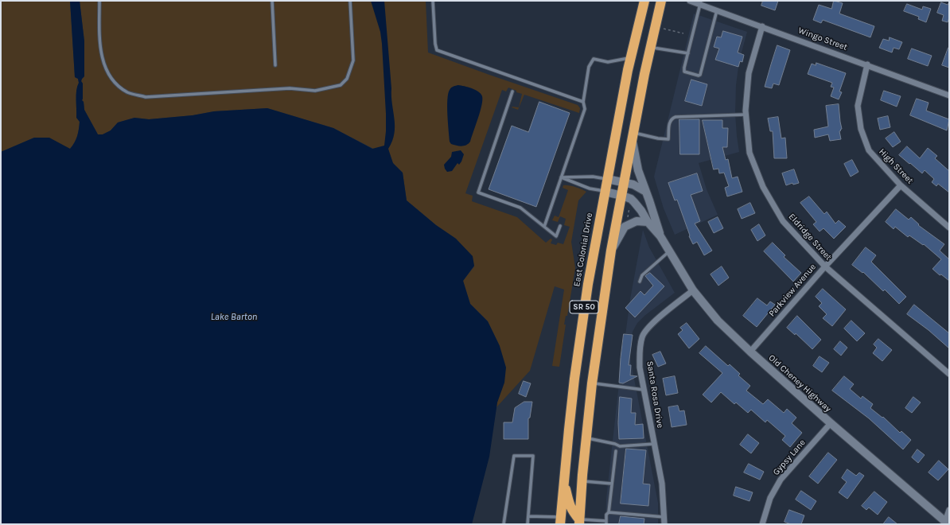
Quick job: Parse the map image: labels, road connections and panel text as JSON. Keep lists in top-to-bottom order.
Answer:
{
  "streets": {
    "highway": ["East Colonial Drive", "SR 50"],
    "street": [
      "Wingo Street",
      "High Street",
      "Eldridge Street",
      "Parkview Avenue",
      "Old Cheney Highway",
      "Santa Rosa Drive",
      "Gypsy Lane"
    ]
  },
  "crossings": [
    ["Wingo Street", "High Street"],
    ["Wingo Street", "Eldridge Street"],
    ["High Street", "Parkview Avenue"],
    ["Eldridge Street", "Parkview Avenue"],
    ["East Colonial Drive", "Old Cheney Highway"],
    ["Parkview Avenue", "Old Cheney Highway"],
    ["SR 50", "Old Cheney Highway"],
    ["Old Cheney Highway", "Santa Rosa Drive"],
    ["Old Cheney Highway", "Gypsy Lane"]
  ],
  "water": ["Lake Barton"]
}
